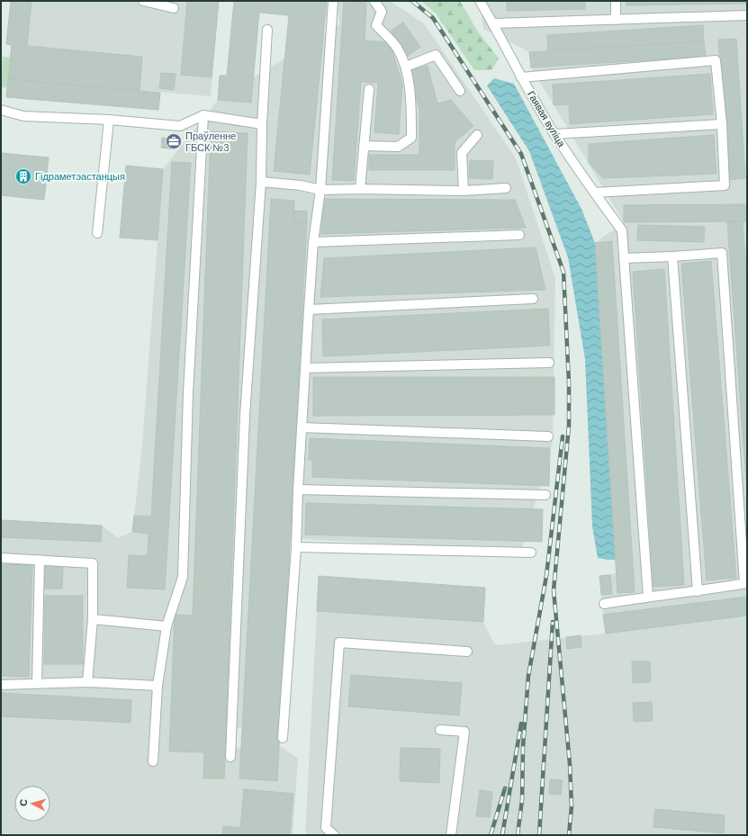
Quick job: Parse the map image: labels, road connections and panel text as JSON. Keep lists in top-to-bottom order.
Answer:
{
  "streets": {
    "lane": ["Гаявая вуліца"]
  },
  "places": {
    "office": ["Праўленне ГБСК №3"],
    "building": ["Гідраметэастанцыя"]
  },
  "north": "left"
}
